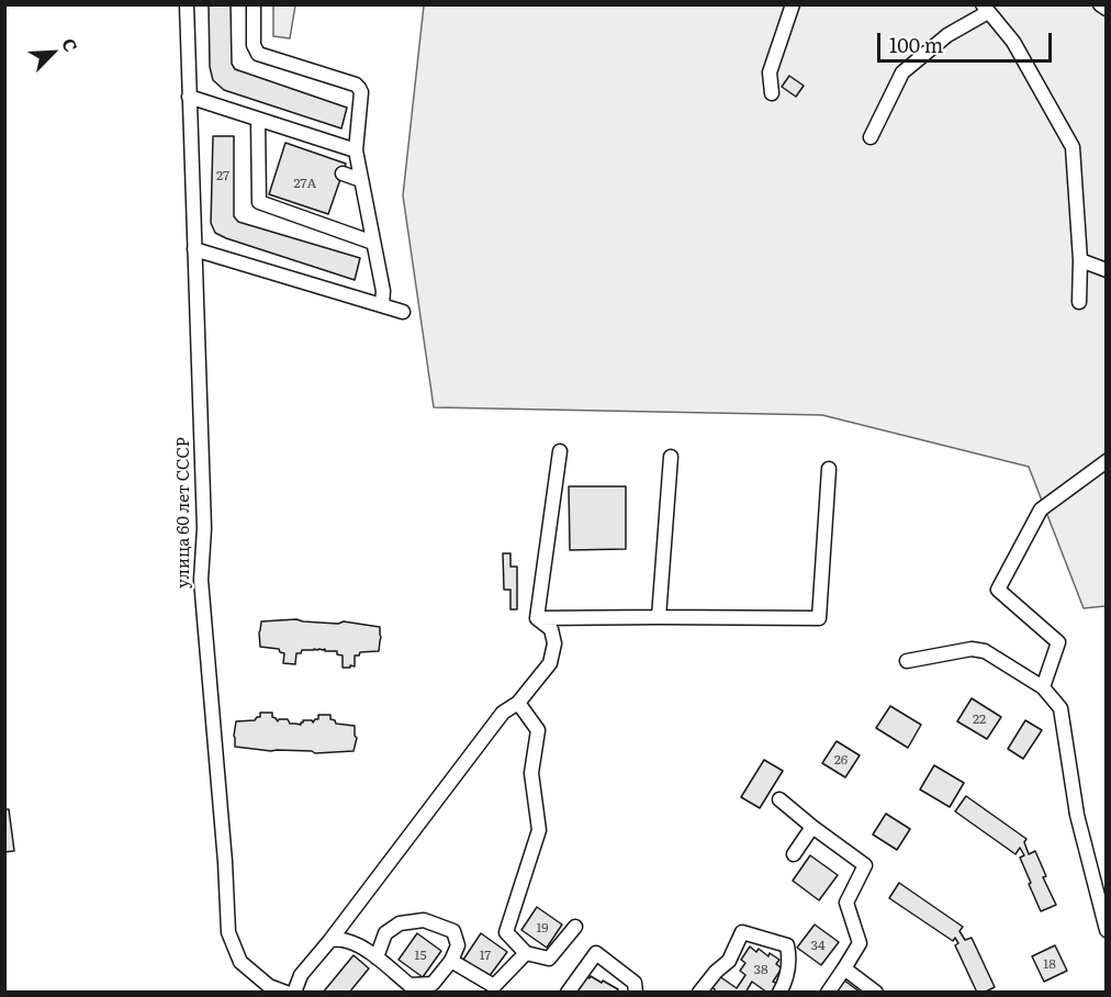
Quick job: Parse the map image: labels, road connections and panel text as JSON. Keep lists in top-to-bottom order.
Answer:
{
  "streets": {
    "street": ["улица 60 лет СССР"]
  },
  "house_numbers": [
    "27",
    "27А",
    "22",
    "26",
    "19",
    "34",
    "15",
    "17",
    "18",
    "38"
  ],
  "scale_bar": "100 m",
  "north": "top right"
}
